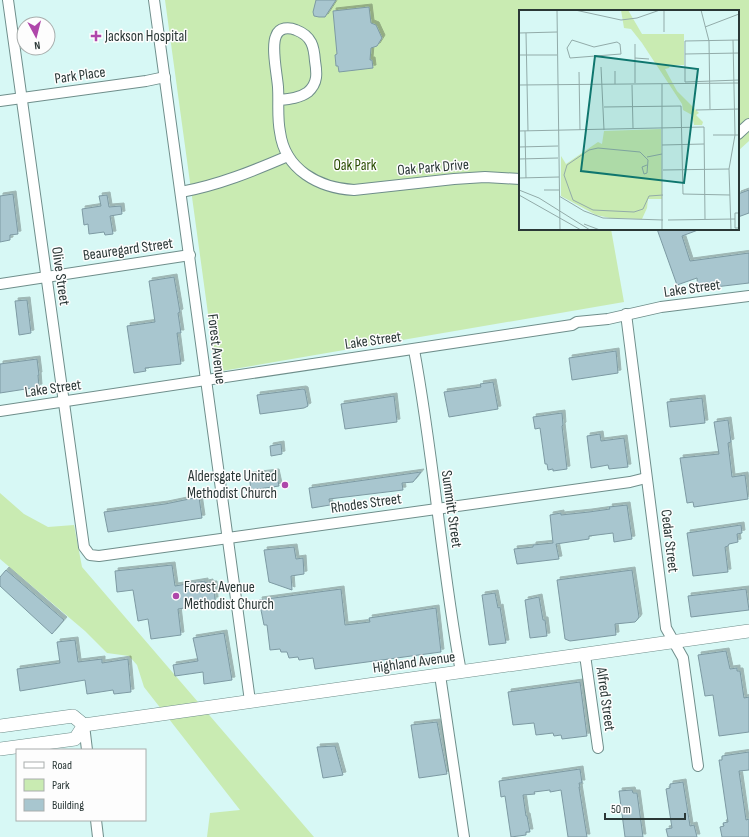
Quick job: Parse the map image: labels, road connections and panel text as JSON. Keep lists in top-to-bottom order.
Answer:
{
  "streets": {
    "main road": ["Highland Avenue"],
    "street": [
      "Park Place",
      "Oak Park Drive",
      "Beauregard Street",
      "Olive Street",
      "Lake Street",
      "Forest Avenue",
      "Rhodes Street",
      "Summitt Street",
      "Cedar Street",
      "Alfred Street"
    ]
  },
  "crossings": [
    ["Park Place", "Olive Street"],
    ["Park Place", "Forest Avenue"],
    ["Beauregard Street", "Olive Street"],
    ["Beauregard Street", "Forest Avenue"],
    ["Olive Street", "Lake Street"],
    ["Olive Street", "Rhodes Street"],
    ["Lake Street", "Forest Avenue"],
    ["Lake Street", "Summitt Street"],
    ["Lake Street", "Cedar Street"],
    ["Forest Avenue", "Rhodes Street"],
    ["Forest Avenue", "Highland Avenue"],
    ["Rhodes Street", "Summitt Street"],
    ["Rhodes Street", "Cedar Street"],
    ["Summitt Street", "Highland Avenue"],
    ["Cedar Street", "Highland Avenue"],
    ["Highland Avenue", "Alfred Street"]
  ],
  "parks": ["Oak Park"],
  "places": {
    "health": ["Jackson Hospital"],
    "other": ["Aldersgate United Methodist Church", "Forest Avenue Methodist Church"]
  },
  "legend": ["Road", "Park", "Building"],
  "scale_bar": "50 m",
  "north": "bottom"
}
